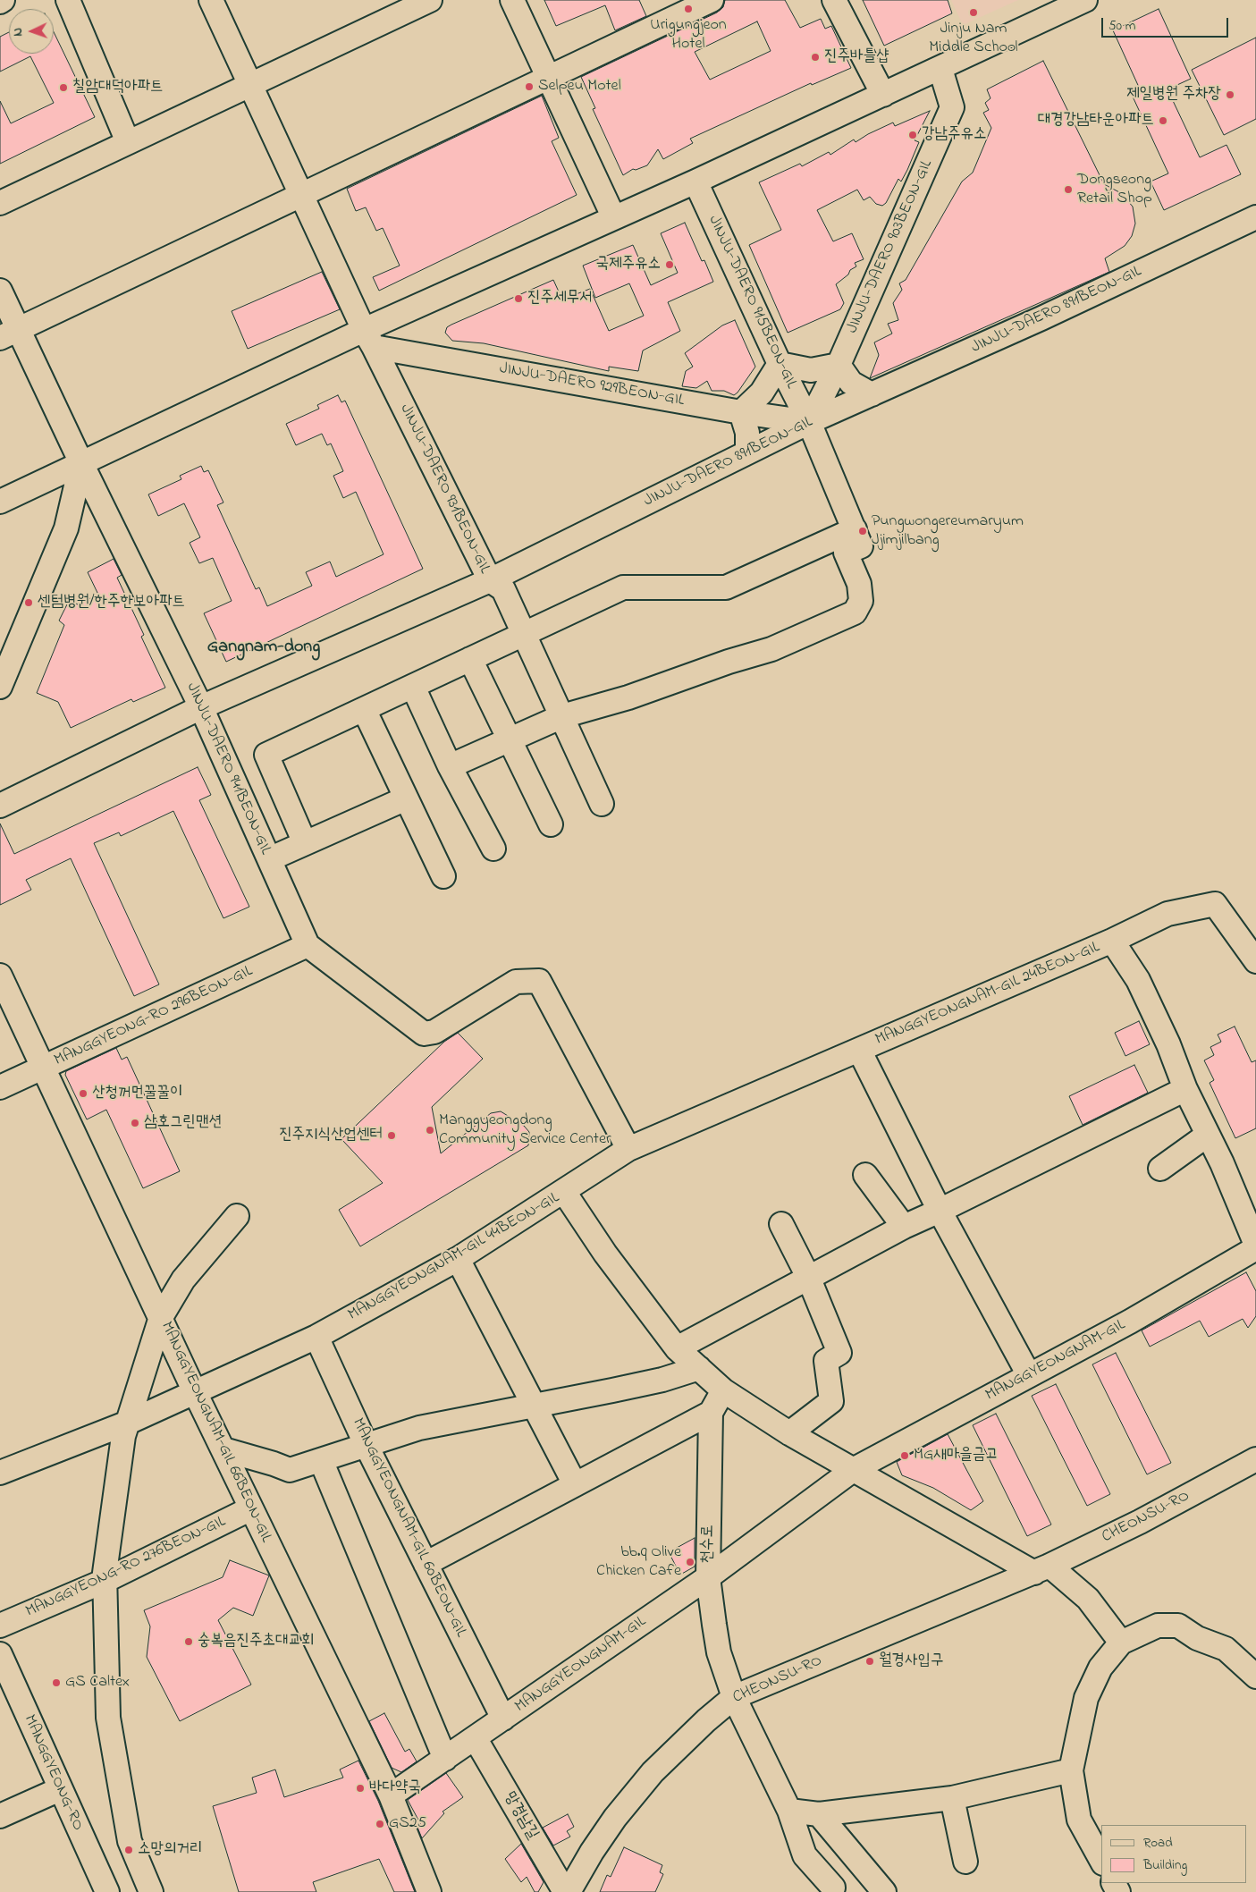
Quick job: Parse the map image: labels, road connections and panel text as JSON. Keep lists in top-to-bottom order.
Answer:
{
  "streets": {
    "street": [
      "JINJU-DAERO 903BEON-GIL",
      "JINJU-DAERO 915BEON-GIL",
      "JINJU-DAERO 891BEON-GIL",
      "JINJU-DAERO 929BEON-GIL",
      "JINJU-DAERO 931BEON-GIL",
      "JINJU-DAERO 941BEON-GIL",
      "MANGGYEONGNAM-GIL 24BEON-GIL",
      "MANGGYEONG-RO 296BEON-GIL",
      "MANGGYEONGNAM-GIL 44BEON-GIL",
      "MANGGYEONGNAM-GIL",
      "MANGGYEONGNAM-GIL 66BEON-GIL",
      "CHEONSU-RO",
      "MANGGYEONGNAM-GIL 60BEON-GIL",
      "천수로",
      "MANGGYEONG-RO 276BEON-GIL",
      "MANGGYEONG-RO",
      "망경남길"
    ]
  },
  "crossings": [
    ["JINJU-DAERO 903BEON-GIL", "JINJU-DAERO 915BEON-GIL"],
    ["JINJU-DAERO 903BEON-GIL", "JINJU-DAERO 891BEON-GIL"],
    ["JINJU-DAERO 903BEON-GIL", "JINJU-DAERO 929BEON-GIL"],
    ["JINJU-DAERO 915BEON-GIL", "JINJU-DAERO 891BEON-GIL"],
    ["JINJU-DAERO 915BEON-GIL", "JINJU-DAERO 929BEON-GIL"],
    ["JINJU-DAERO 915BEON-GIL", "JINJU-DAERO 931BEON-GIL"],
    ["JINJU-DAERO 891BEON-GIL", "JINJU-DAERO 929BEON-GIL"],
    ["JINJU-DAERO 891BEON-GIL", "JINJU-DAERO 931BEON-GIL"],
    ["JINJU-DAERO 891BEON-GIL", "JINJU-DAERO 941BEON-GIL"],
    ["JINJU-DAERO 929BEON-GIL", "JINJU-DAERO 931BEON-GIL"],
    ["JINJU-DAERO 941BEON-GIL", "MANGGYEONGNAM-GIL 24BEON-GIL"],
    ["JINJU-DAERO 941BEON-GIL", "MANGGYEONG-RO 296BEON-GIL"],
    ["MANGGYEONGNAM-GIL 24BEON-GIL", "MANGGYEONGNAM-GIL 44BEON-GIL"],
    ["MANGGYEONGNAM-GIL 24BEON-GIL", "MANGGYEONGNAM-GIL"],
    ["MANGGYEONG-RO 296BEON-GIL", "MANGGYEONGNAM-GIL 66BEON-GIL"],
    ["MANGGYEONGNAM-GIL 44BEON-GIL", "MANGGYEONGNAM-GIL"],
    ["MANGGYEONGNAM-GIL 44BEON-GIL", "MANGGYEONGNAM-GIL 66BEON-GIL"],
    ["MANGGYEONGNAM-GIL 44BEON-GIL", "MANGGYEONGNAM-GIL 60BEON-GIL"],
    ["MANGGYEONGNAM-GIL 44BEON-GIL", "천수로"],
    ["MANGGYEONGNAM-GIL", "MANGGYEONGNAM-GIL 66BEON-GIL"],
    ["MANGGYEONGNAM-GIL", "MANGGYEONGNAM-GIL 60BEON-GIL"],
    ["MANGGYEONGNAM-GIL", "천수로"],
    ["MANGGYEONGNAM-GIL", "망경남길"],
    ["MANGGYEONGNAM-GIL 66BEON-GIL", "MANGGYEONG-RO 276BEON-GIL"],
    ["CHEONSU-RO", "천수로"]
  ],
  "districts": ["Gangnam-dong"],
  "places": [
    "Urigungjeon Hotel",
    "Jinju Nam Middle School",
    "진주바틀샵",
    "Selpeu Motel",
    "칠암대덕아파트",
    "제일병원 주차장",
    "대경강남타운아파트",
    "강남주유소",
    "Dongseong Retail Shop",
    "국제주유소",
    "진주세무서",
    "Pungwongereumaryum Jjimjilbang",
    "센텀병원/한주한보아파트",
    "산청꺼먼꿀꿀이",
    "삼호그린맨션",
    "Manggyeongdong Community Service Center",
    "진주지식산업센터",
    "MG새마을금고",
    "bb.q Olive Chicken Cafe",
    "숭복음진주초대교회",
    "월경사입구",
    "GS Caltex",
    "바다약국",
    "GS25",
    "소망의거리"
  ],
  "legend": ["Road", "Building"],
  "scale_bar": "50 m",
  "north": "left"
}
